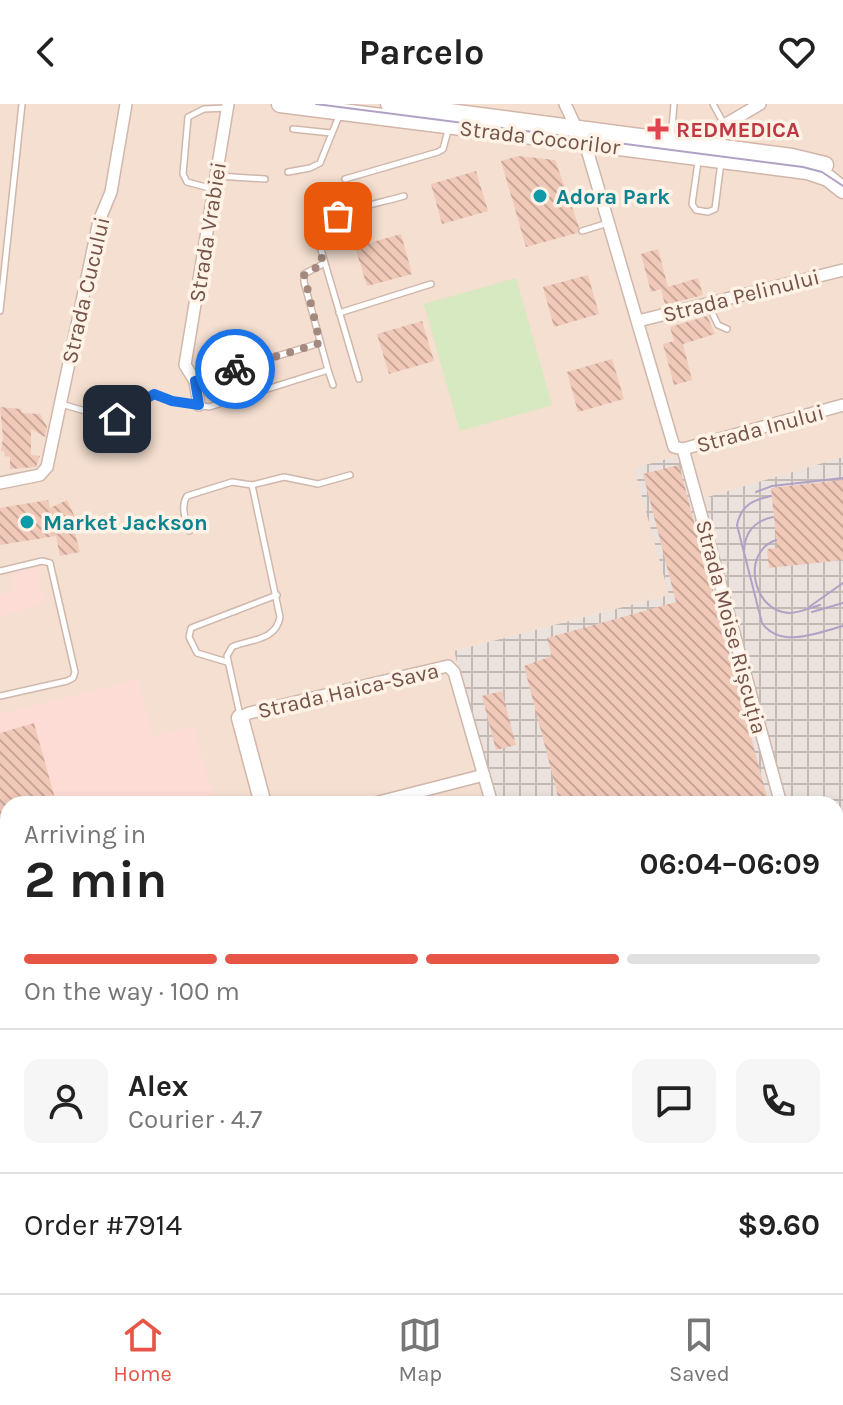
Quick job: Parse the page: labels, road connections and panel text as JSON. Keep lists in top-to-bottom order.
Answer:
{
  "streets": {
    "main road": ["Strada Cocorilor"],
    "street": [
      "Strada Vrabiei",
      "Strada Cucului",
      "Strada Pelinului",
      "Strada Inului",
      "Strada Moise Rișcuția",
      "Strada Haica-Sava"
    ]
  },
  "crossings": [
    ["Strada Cocorilor", "Strada Moise Rișcuția"],
    ["Strada Pelinului", "Strada Moise Rișcuția"],
    ["Strada Inului", "Strada Moise Rișcuția"]
  ],
  "places": {
    "health": ["REDMEDICA"],
    "other": ["Adora Park", "Market Jackson"]
  },
  "page": {
    "header": "Parcelo",
    "heading": ["2 min", "Arriving in", "06:04–06:09"],
    "panel": [
      "Alex",
      "Courier · 4.7",
      "Order #7914",
      "$9.60"
    ],
    "bar": "On the way · 100 m",
    "tabs": ["Home", "Map", "Saved"]
  }
}
